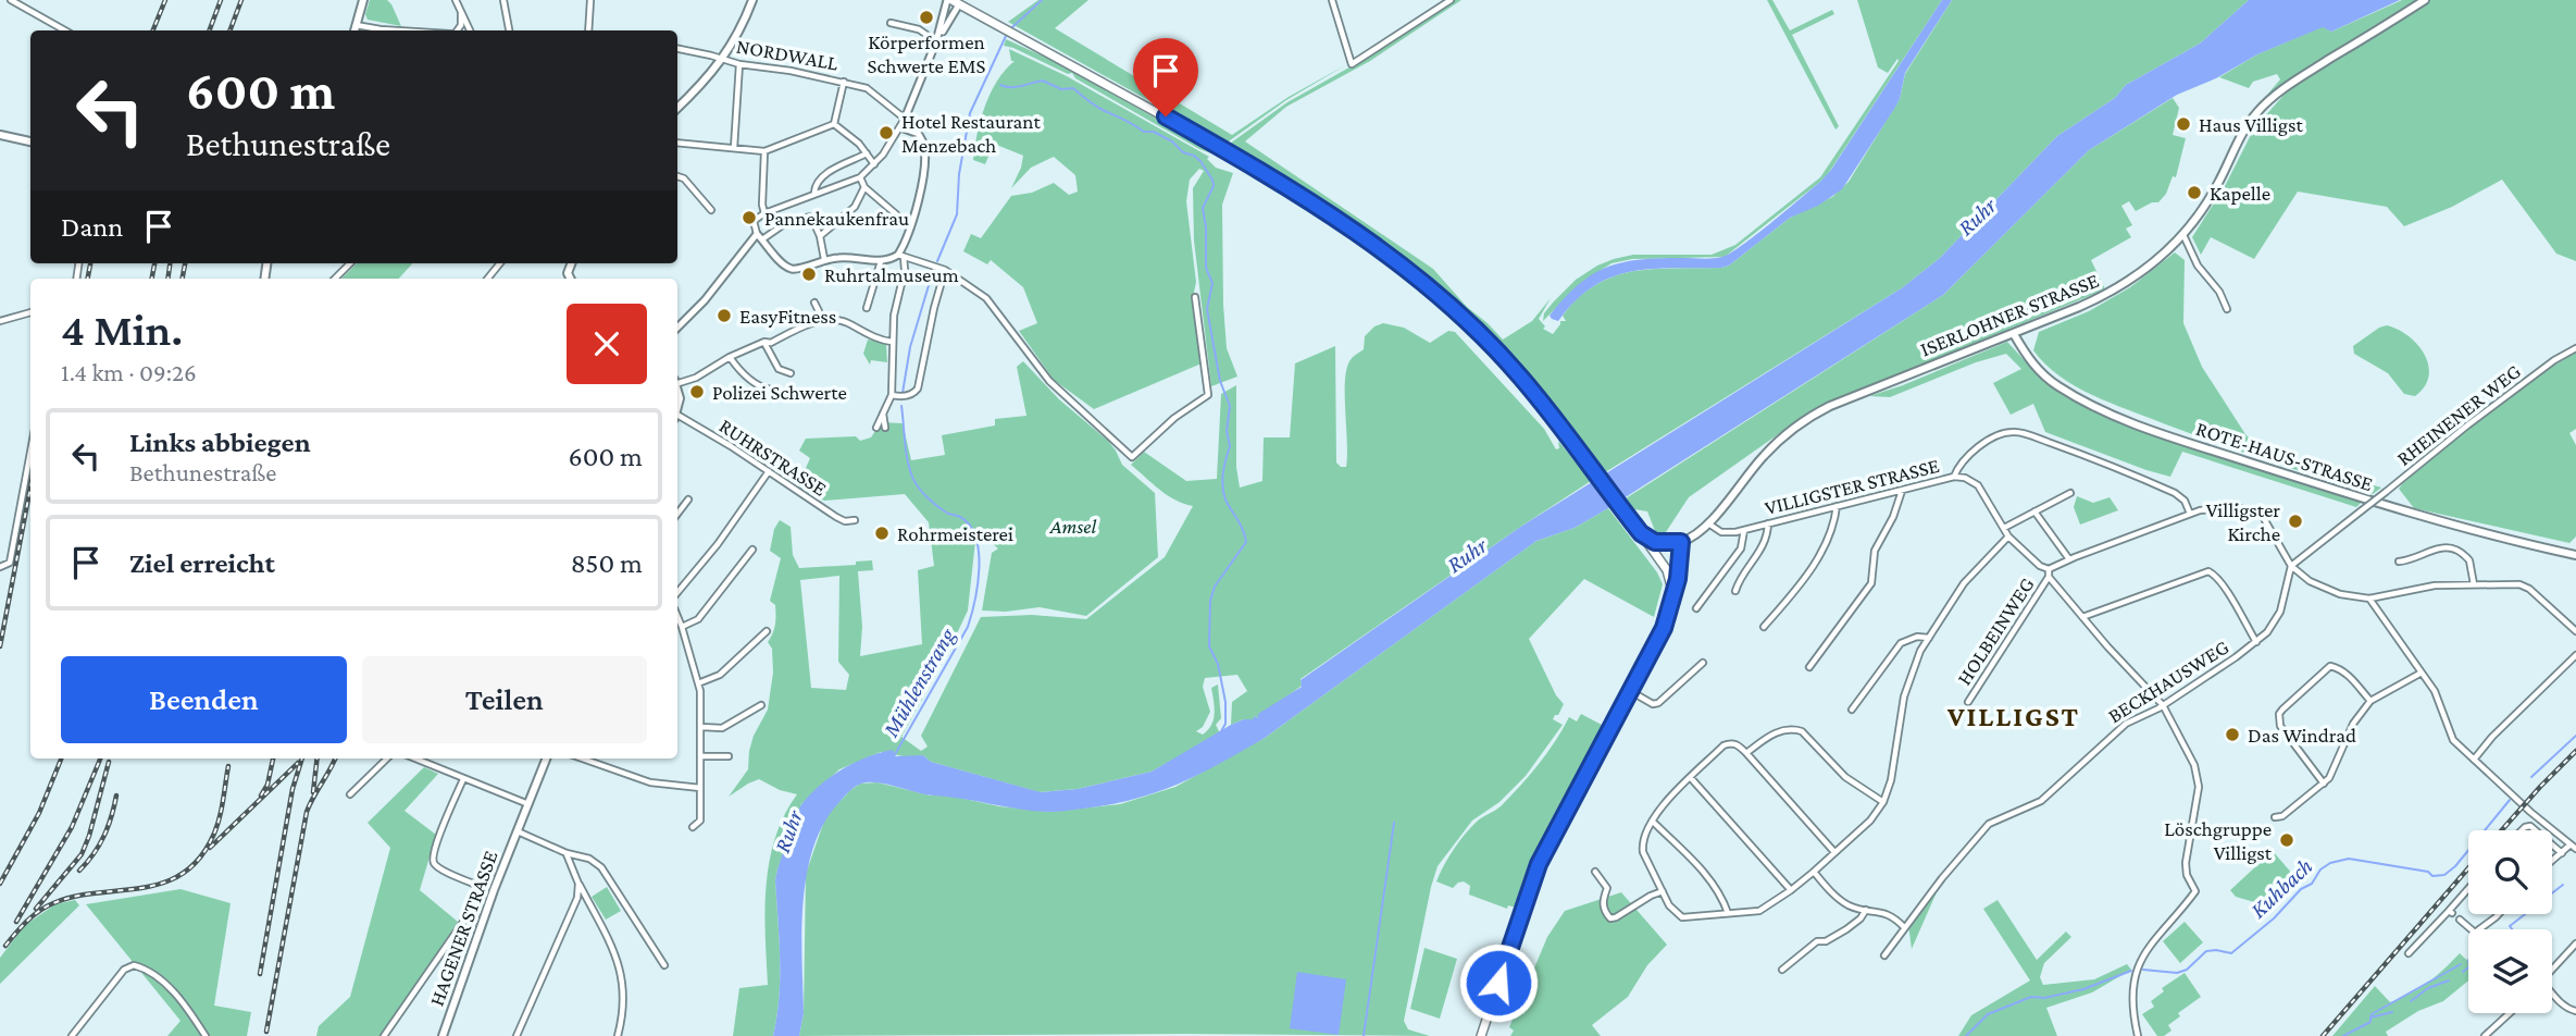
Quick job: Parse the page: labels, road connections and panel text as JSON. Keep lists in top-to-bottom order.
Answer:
{
  "streets": {
    "main road": [
      "NORDWALL",
      "ISERLOHNER STRASSE",
      "ROTE-HAUS-STRASSE",
      "HAGENER STRASSE"
    ],
    "street": [
      "RHEINENER WEG",
      "RUHRSTRASSE",
      "VILLIGSTER STRASSE",
      "HOLBEINWEG",
      "BECKHAUSWEG"
    ]
  },
  "crossings": [
    ["ISERLOHNER STRASSE", "ROTE-HAUS-STRASSE"],
    ["ISERLOHNER STRASSE", "VILLIGSTER STRASSE"],
    ["RHEINENER WEG", "BECKHAUSWEG"]
  ],
  "districts": ["VILLIGST"],
  "water": ["Ruhr", "Mühlenstrang", "Kuhbach"],
  "parks": ["Amsel"],
  "places": [
    "Körperformen Schwerte EMS",
    "Haus Villigst",
    "Hotel Restaurant Menzebach",
    "Kapelle",
    "Pannekaukenfrau",
    "Ruhrtalmuseum",
    "EasyFitness",
    "Polizei Schwerte",
    "Villigster Kirche",
    "Rohrmeisterei",
    "Das Windrad",
    "Löschgruppe Villigst"
  ],
  "page": {
    "turn": ["600 m", "Bethunestraße"],
    "then": "Dann",
    "heading": ["4 Min.", "1.4 km · 09:26"],
    "list": [
      {
        "name": "Links abbiegen",
        "note": "Bethunestraße",
        "value": "600 m"
      },
      {
        "name": "Ziel erreicht",
        "value": "850 m"
      }
    ],
    "buttons": ["Beenden", "Teilen"]
  }
}
